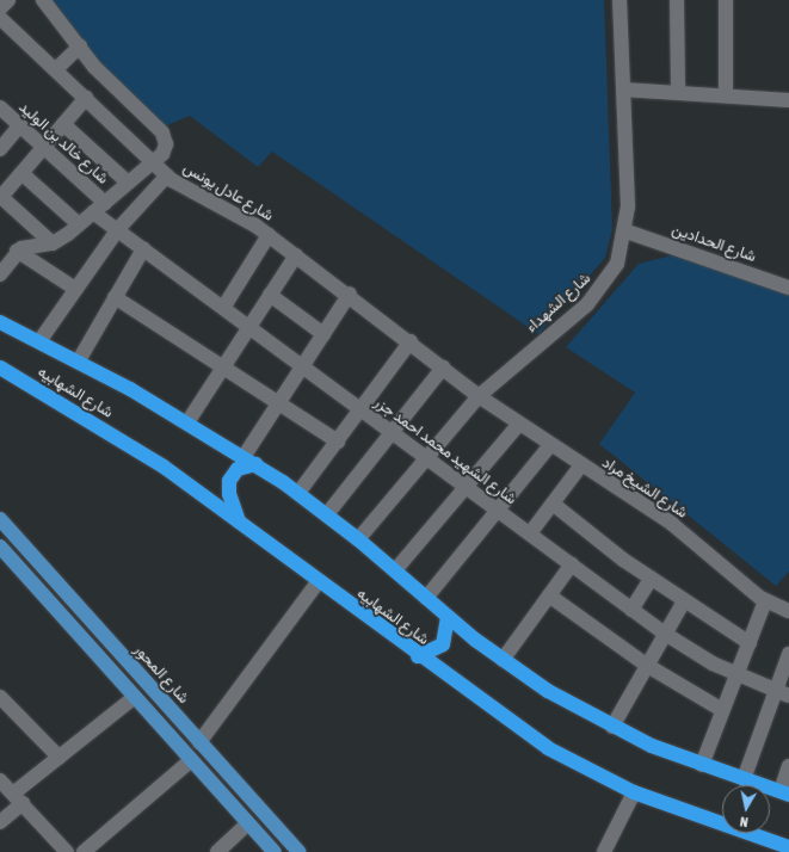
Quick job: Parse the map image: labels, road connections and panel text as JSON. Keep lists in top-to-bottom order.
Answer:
{
  "streets": {
    "highway": ["شارع الشهابيه"],
    "main road": ["شارع المحور"],
    "street": [
      "شارع خالد بن الوليد",
      "شارع عادل يونس",
      "شارع الحدادين",
      "شارع الشهداء",
      "شارع الشهيد محمد احمد جزر",
      "شارع الشيخ مراد"
    ]
  },
  "crossings": [
    ["شارع عادل يونس", "شارع الشهداء"],
    ["شارع عادل يونس", "شارع الشيخ مراد"],
    ["شارع الحدادين", "شارع الشهداء"],
    ["شارع الشهداء", "شارع الشهابيه"],
    ["شارع الشهداء", "شارع الشهيد محمد احمد جزر"],
    ["شارع الشهداء", "شارع الشيخ مراد"]
  ],
  "north": "bottom"
}
